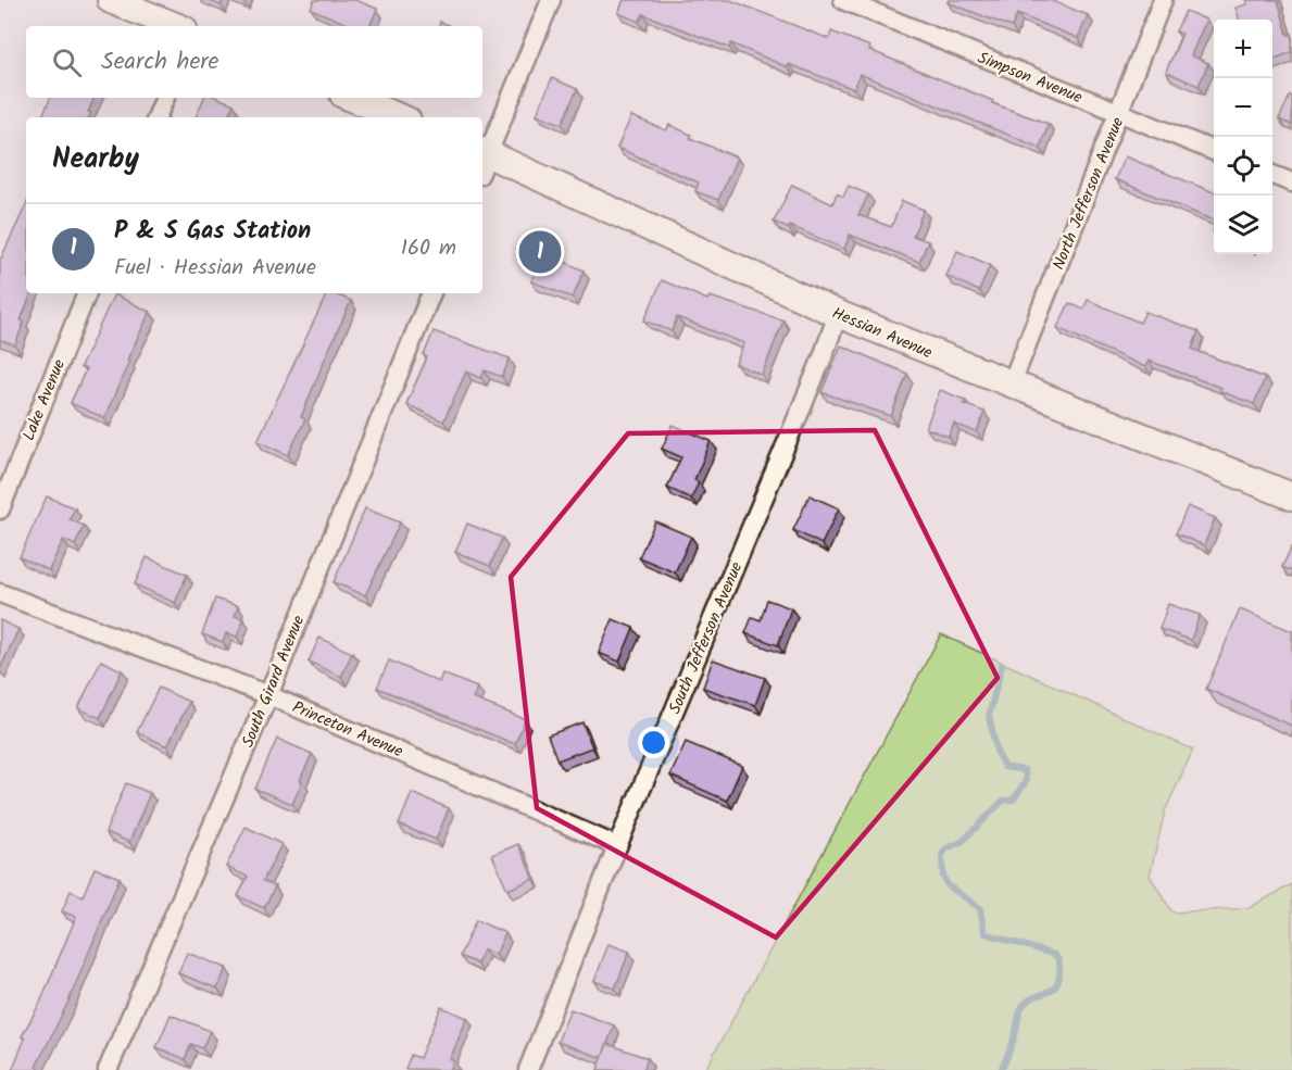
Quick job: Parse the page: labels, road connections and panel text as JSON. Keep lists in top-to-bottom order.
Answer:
{
  "streets": {
    "main road": ["Hessian Avenue"],
    "street": [
      "Simpson Avenue",
      "North Jefferson Avenue",
      "Lake Avenue",
      "South Jefferson Avenue",
      "South Girard Avenue",
      "Princeton Avenue"
    ]
  },
  "crossings": [
    ["Simpson Avenue", "North Jefferson Avenue"],
    ["North Jefferson Avenue", "Hessian Avenue"],
    ["Hessian Avenue", "South Jefferson Avenue"],
    ["South Jefferson Avenue", "Princeton Avenue"],
    ["South Girard Avenue", "Princeton Avenue"]
  ],
  "page": {
    "map_buttons": ["+", "−"],
    "search": "Search here",
    "heading": "Nearby",
    "list": [
      {
        "mark": "1",
        "name": "P & S Gas Station",
        "note": "Fuel · Hessian Avenue",
        "value": "160 m"
      }
    ],
    "pins": "1"
  }
}
